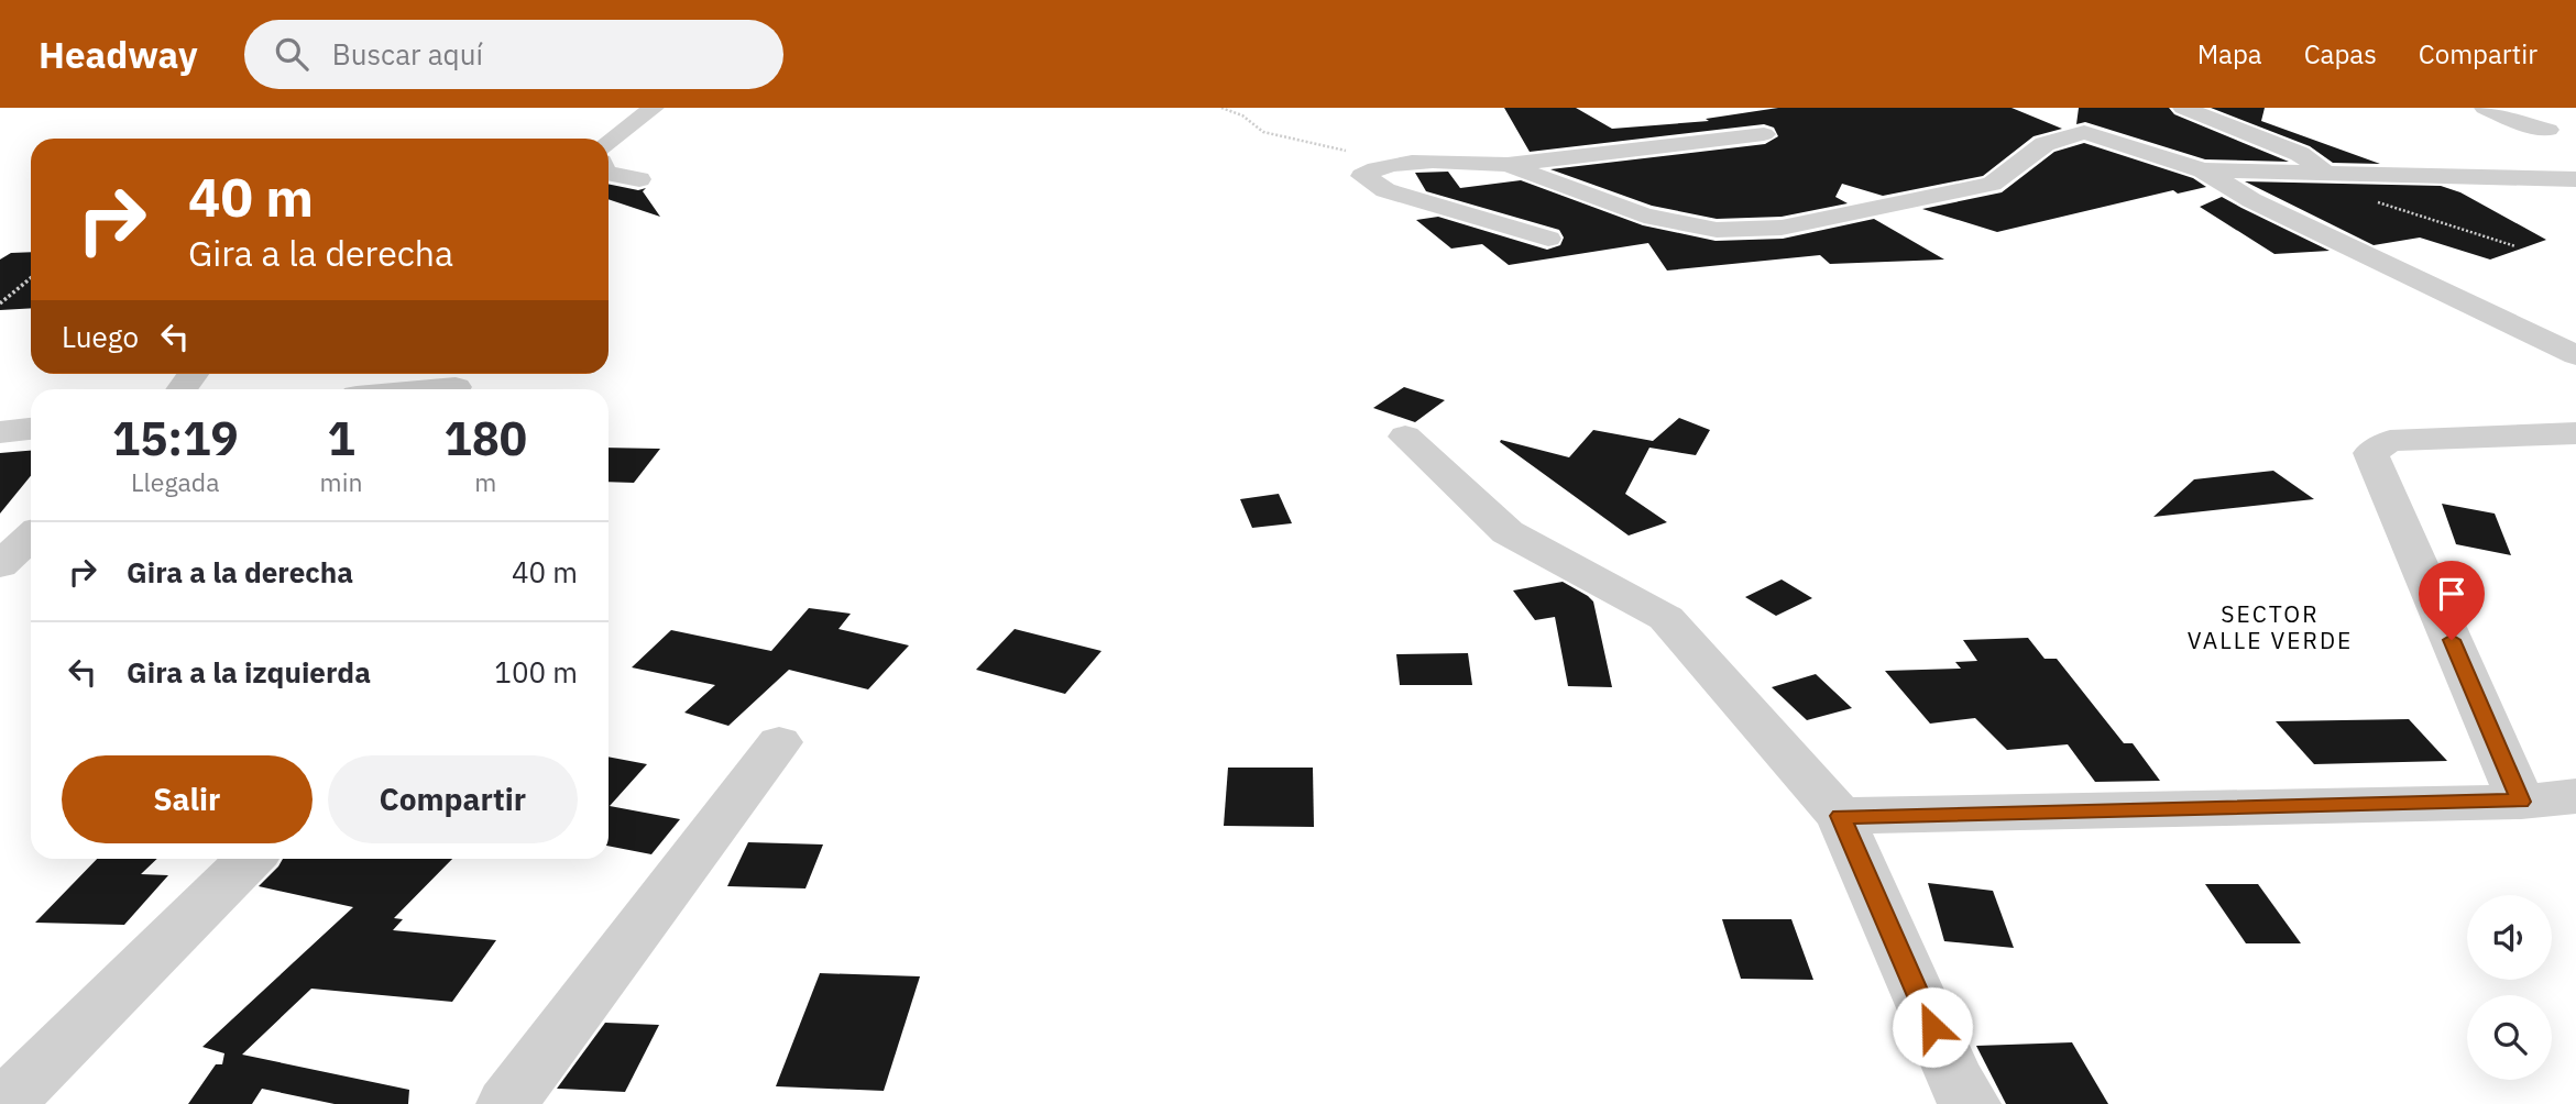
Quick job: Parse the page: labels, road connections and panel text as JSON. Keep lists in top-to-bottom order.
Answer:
{
  "districts": ["SECTOR VALLE VERDE"],
  "page": {
    "header": "Headway",
    "search": "Buscar aquí",
    "nav": ["Mapa", "Capas", "Compartir"],
    "turn": ["40 m", "Gira a la derecha"],
    "then": "Luego",
    "eta": [
      "15:19",
      "Llegada",
      "1",
      "min",
      "180",
      "m"
    ],
    "list": [
      {
        "name": "Gira a la derecha",
        "value": "40 m"
      },
      {
        "name": "Gira a la izquierda",
        "value": "100 m"
      }
    ],
    "buttons": ["Salir", "Compartir"]
  }
}
